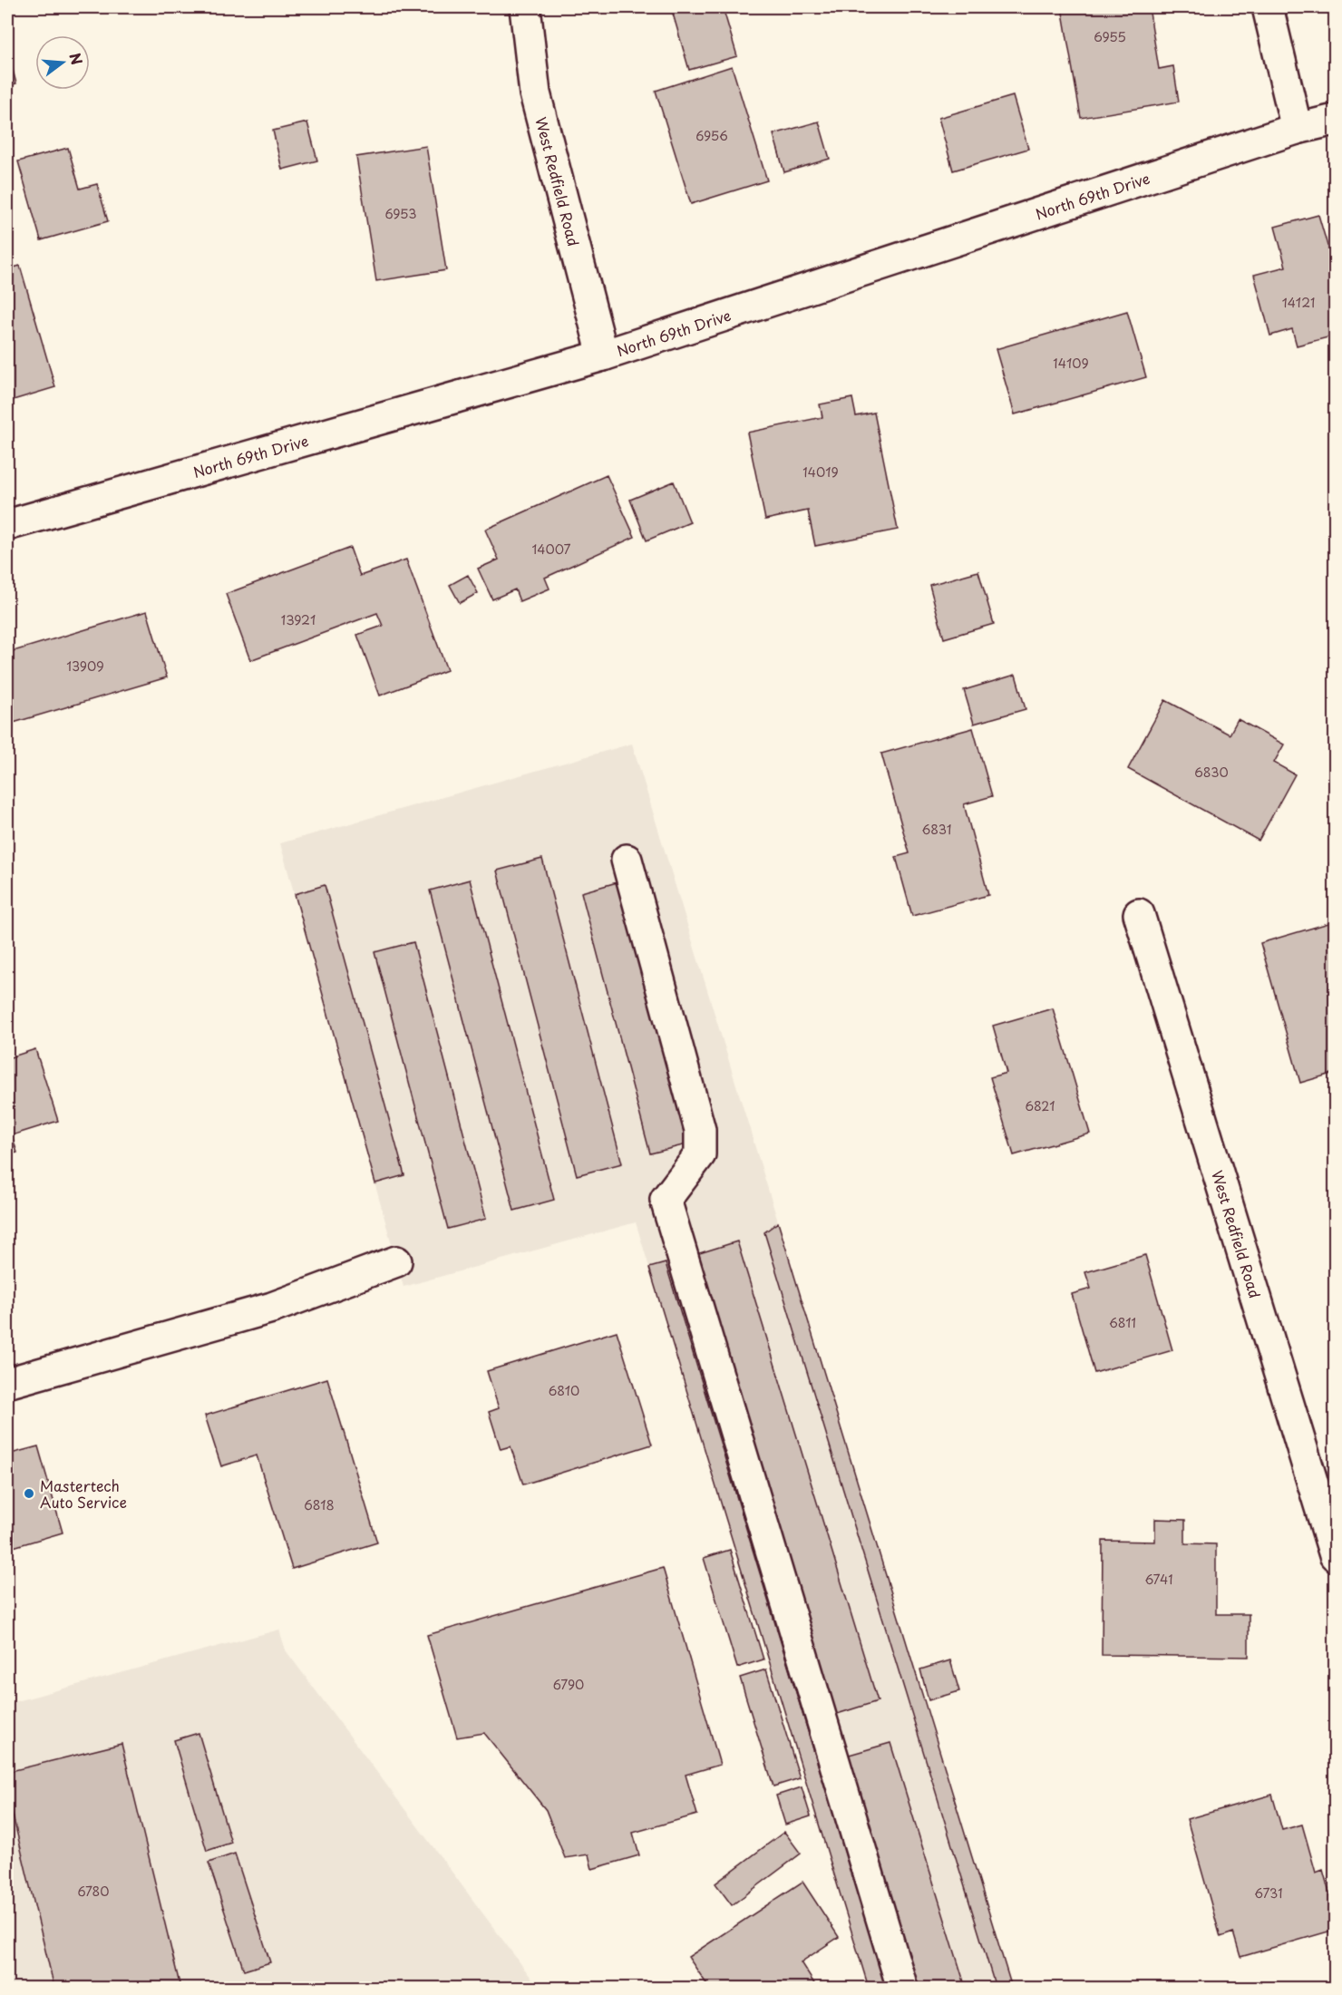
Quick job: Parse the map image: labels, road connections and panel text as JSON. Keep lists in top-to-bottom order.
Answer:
{
  "streets": {
    "street": ["West Redfield Road", "North 69th Drive"]
  },
  "crossings": [
    ["West Redfield Road", "North 69th Drive"]
  ],
  "places": ["Mastertech Auto Service"],
  "house_numbers": [
    "6955",
    "6956",
    "6953",
    "14121",
    "14109",
    "14019",
    "14007",
    "13921",
    "13909",
    "6830",
    "6831",
    "6821",
    "6811",
    "6810",
    "6818",
    "6741",
    "6790",
    "6780",
    "6731"
  ],
  "north": "right"
}
